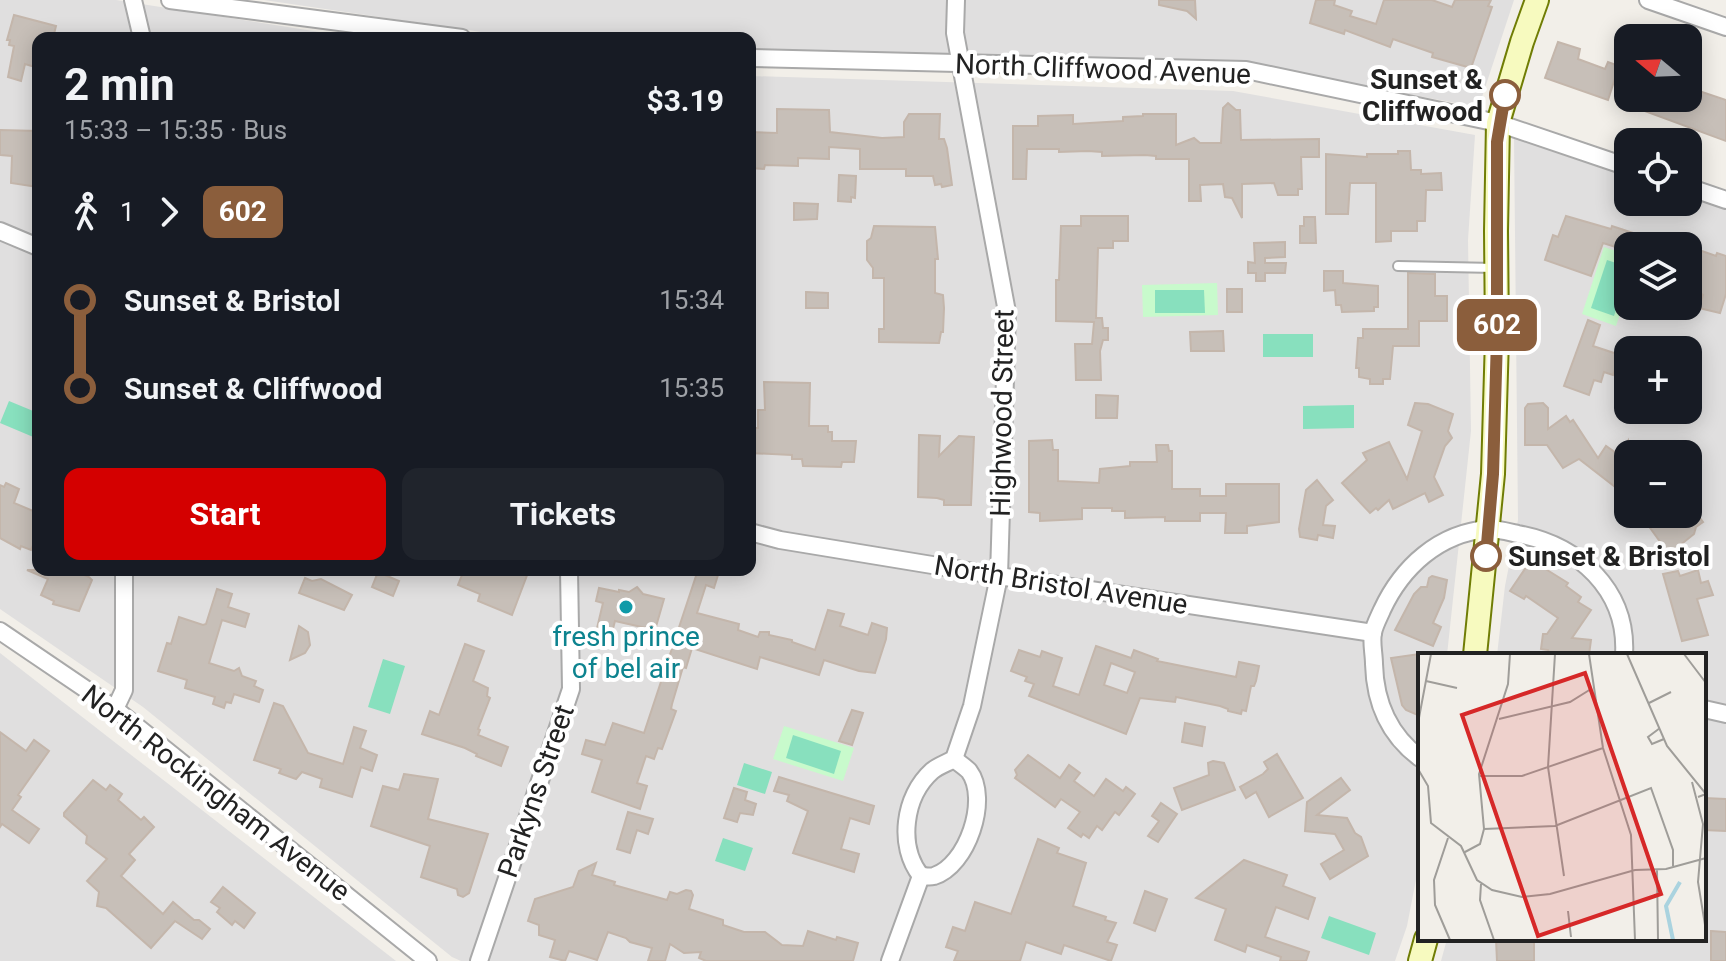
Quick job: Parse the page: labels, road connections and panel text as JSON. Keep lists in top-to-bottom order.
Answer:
{
  "streets": {
    "street": [
      "North Cliffwood Avenue",
      "Highwood Street",
      "North Bristol Avenue",
      "Parkyns Street",
      "North Rockingham Avenue"
    ]
  },
  "crossings": [
    ["North Cliffwood Avenue", "Highwood Street"],
    ["Highwood Street", "North Bristol Avenue"]
  ],
  "places": ["Sunset & Cliffwood", "Sunset & Bristol", "fresh prince of bel air"],
  "lines": ["bus line 602"],
  "north": "left",
  "page": {
    "on_map": "602",
    "map_buttons": ["+", "−"],
    "heading": ["2 min", "15:33 – 15:35 · Bus", "$3.19"],
    "legs": ["1", "602"],
    "list": [
      {
        "name": "Sunset & Bristol",
        "value": "15:34"
      },
      {
        "name": "Sunset & Cliffwood",
        "value": "15:35"
      }
    ],
    "buttons": ["Start", "Tickets"]
  }
}
